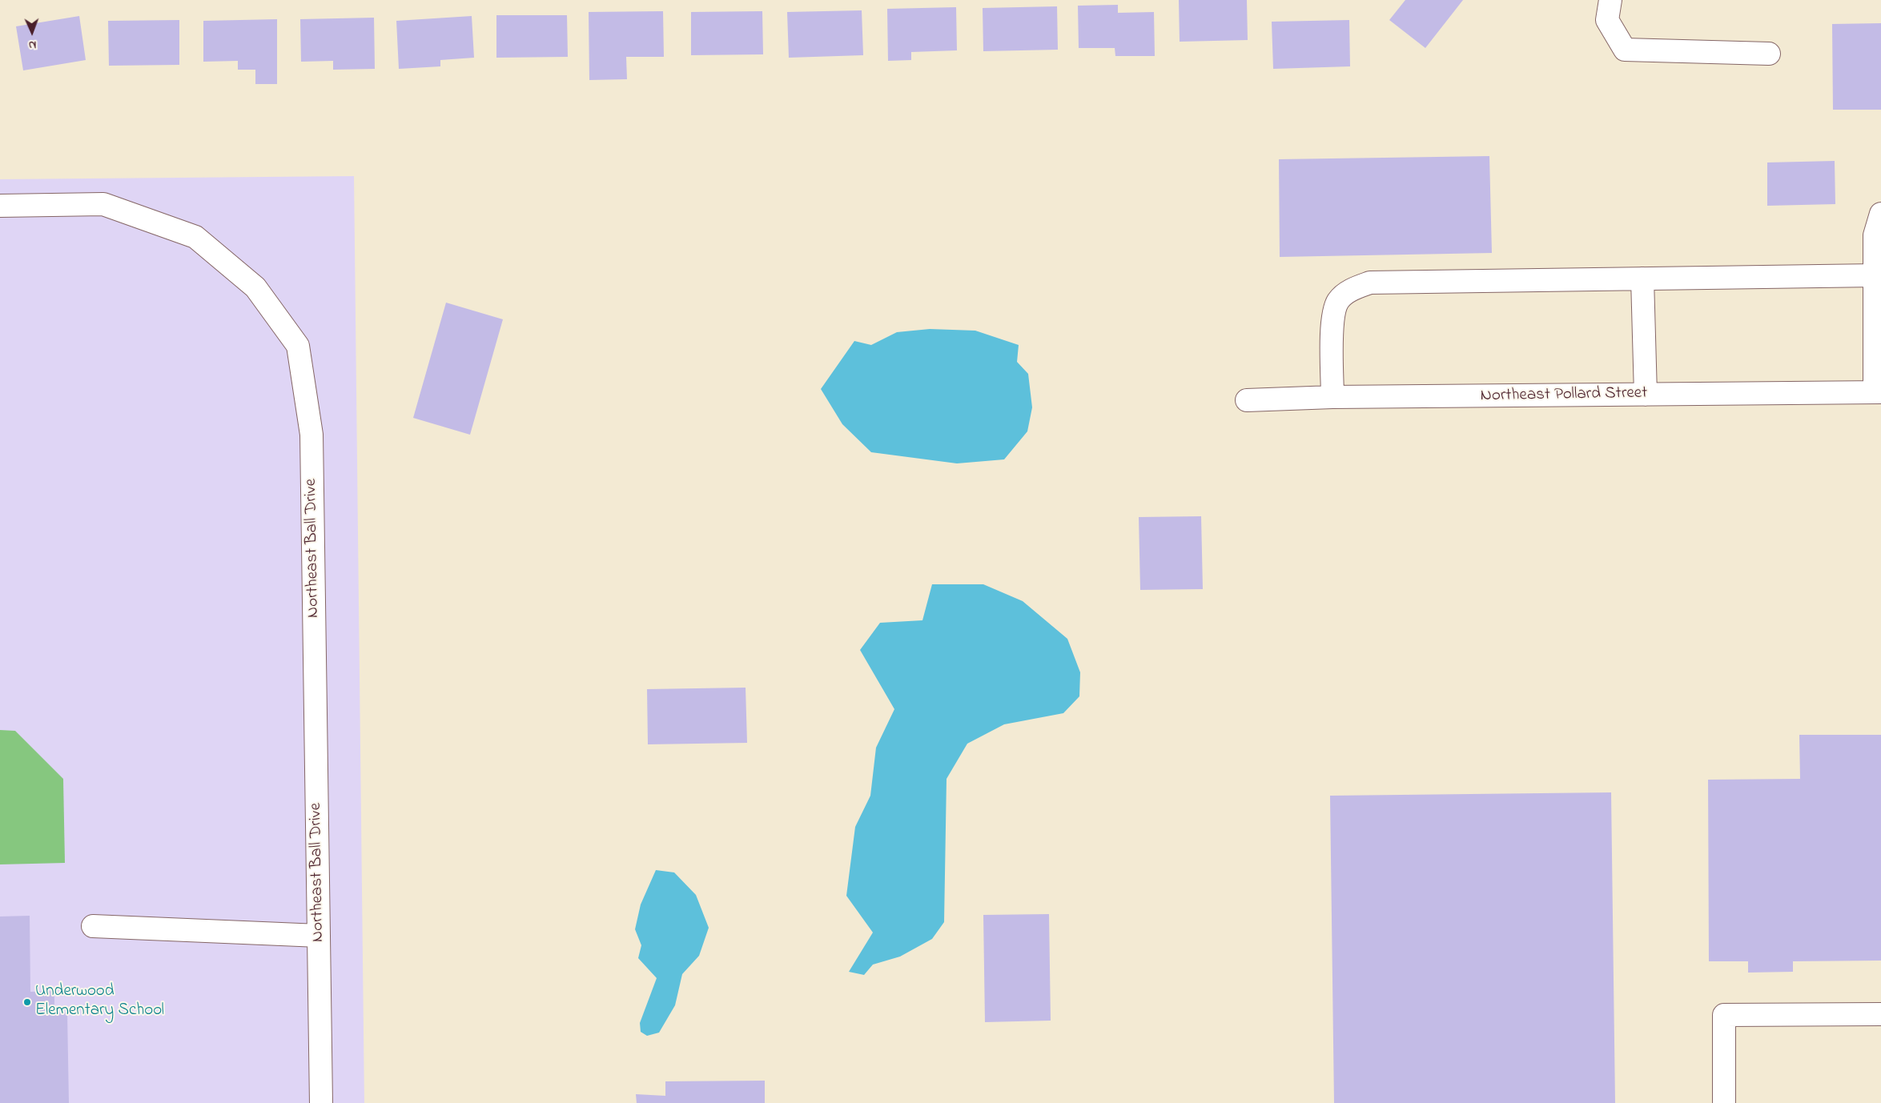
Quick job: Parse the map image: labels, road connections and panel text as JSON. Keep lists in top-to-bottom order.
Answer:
{
  "streets": {
    "street": ["Northeast Pollard Street", "Northeast Ball Drive"]
  },
  "places": ["Underwood Elementary School"],
  "north": "bottom"
}
